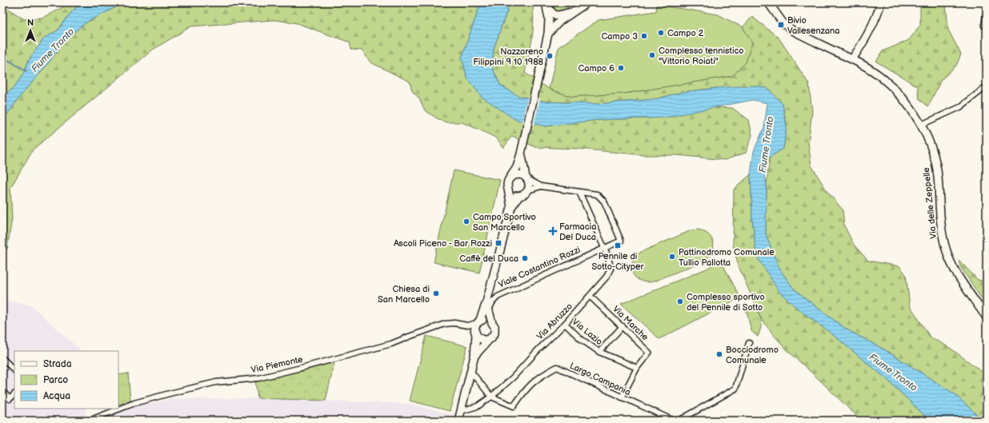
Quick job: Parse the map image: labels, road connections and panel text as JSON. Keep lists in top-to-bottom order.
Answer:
{
  "streets": {
    "street": [
      "Via delle Zeppelle",
      "Viale Costantino Rozzi",
      "Via Abruzzo",
      "Via Marche",
      "Via Lazio",
      "Via Piemonte",
      "Largo Campania"
    ]
  },
  "crossings": [
    ["Viale Costantino Rozzi", "Via Abruzzo"],
    ["Viale Costantino Rozzi", "Via Piemonte"],
    ["Via Abruzzo", "Via Marche"],
    ["Via Abruzzo", "Via Lazio"],
    ["Via Abruzzo", "Largo Campania"],
    ["Via Marche", "Via Lazio"],
    ["Via Marche", "Largo Campania"]
  ],
  "water": ["Fiume Tronto"],
  "places": {
    "transit": ["Bivio Vallesenzana", "Ascoli Piceno - Bar Rozzi", "Pennile di Sotto-Cityper"],
    "other": [
      "Campo 2",
      "Campo 3",
      "Complesso tennistico \"Vittorio Roiati\"",
      "Nazzareno Filippini 9 10 1988",
      "Campo 6",
      "Campo Sportivo San Marcello",
      "Pattinodromo Comunale Tullio Pallotta",
      "Caffè del Duca",
      "Chiesa di San Marcello",
      "Complesso sportivo del Pennile di Sotto",
      "Bocciodromo Comunale"
    ],
    "health": ["Farmacia Del Duca"]
  },
  "legend": ["Strada", "Parco", "Acqua"],
  "north": "top"
}
